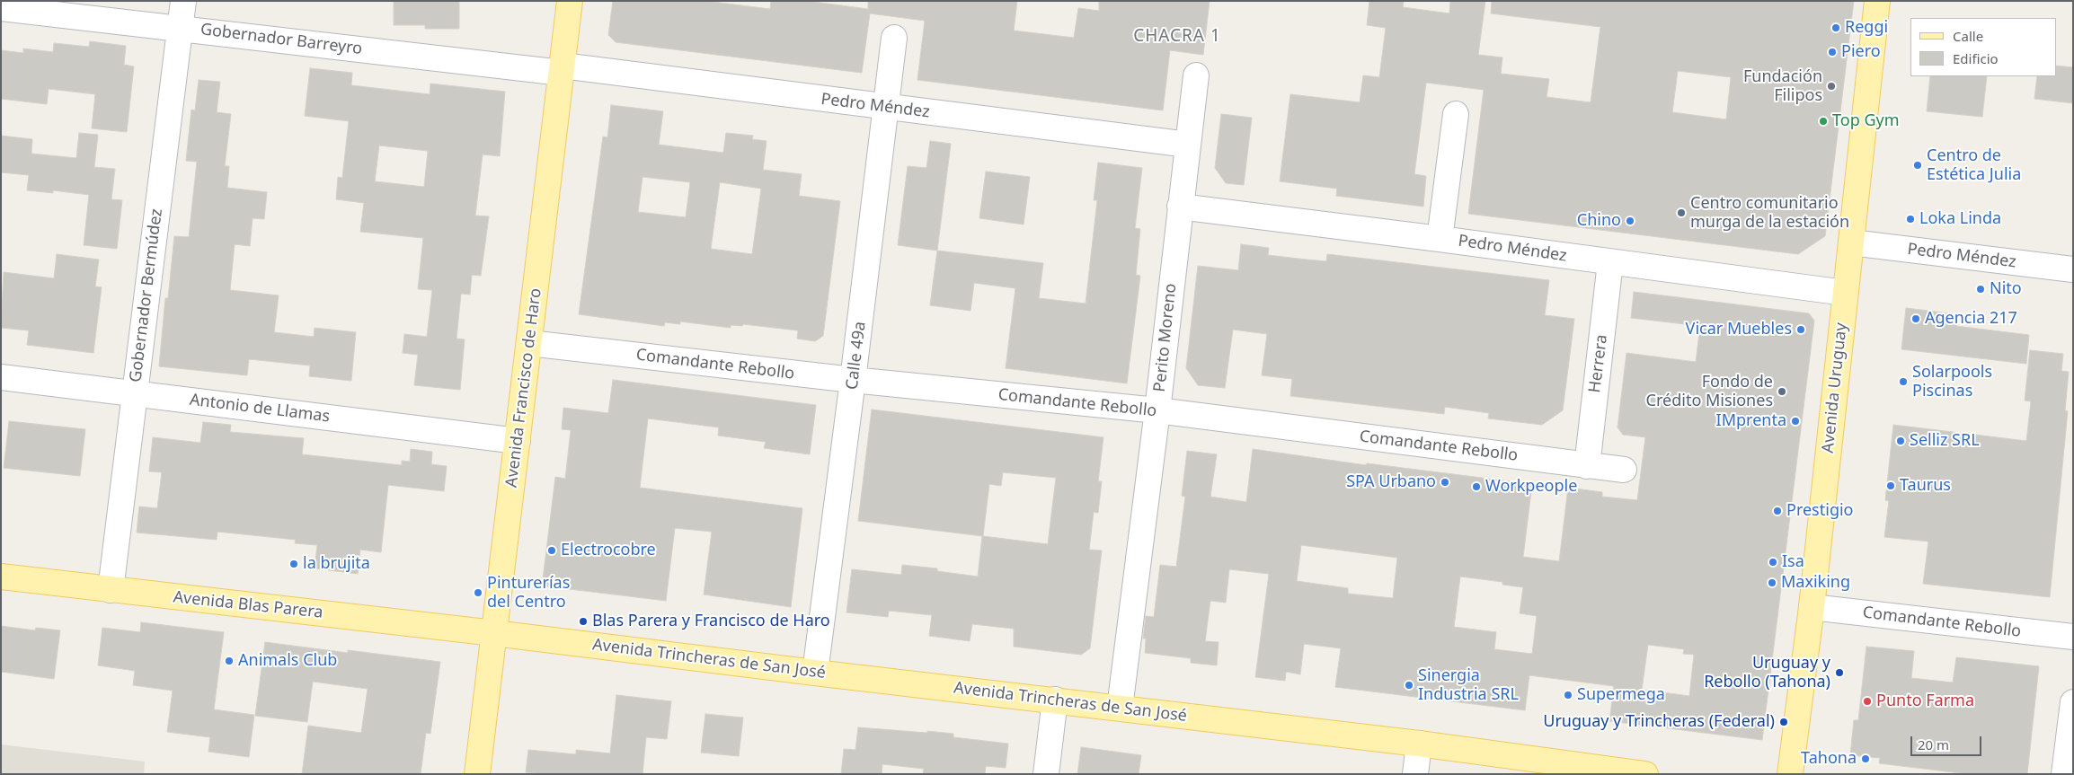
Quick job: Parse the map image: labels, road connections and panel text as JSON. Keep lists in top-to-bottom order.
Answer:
{
  "streets": {
    "main road": [
      "Avenida Francisco de Haro",
      "Avenida Uruguay",
      "Avenida Blas Parera",
      "Avenida Trincheras de San José"
    ],
    "street": [
      "Gobernador Barreyro",
      "Pedro Méndez",
      "Gobernador Bermúdez",
      "Perito Moreno",
      "Calle 49a",
      "Herrera",
      "Comandante Rebollo",
      "Antonio de Llamas"
    ]
  },
  "crossings": [
    ["Gobernador Barreyro", "Pedro Méndez"],
    ["Gobernador Barreyro", "Gobernador Bermúdez"],
    ["Gobernador Barreyro", "Avenida Francisco de Haro"],
    ["Pedro Méndez", "Perito Moreno"],
    ["Pedro Méndez", "Calle 49a"],
    ["Pedro Méndez", "Herrera"],
    ["Pedro Méndez", "Avenida Francisco de Haro"],
    ["Pedro Méndez", "Avenida Uruguay"],
    ["Gobernador Bermúdez", "Antonio de Llamas"],
    ["Gobernador Bermúdez", "Avenida Blas Parera"],
    ["Perito Moreno", "Comandante Rebollo"],
    ["Perito Moreno", "Avenida Trincheras de San José"],
    ["Calle 49a", "Comandante Rebollo"],
    ["Calle 49a", "Avenida Trincheras de San José"],
    ["Herrera", "Comandante Rebollo"],
    ["Comandante Rebollo", "Avenida Francisco de Haro"],
    ["Comandante Rebollo", "Avenida Uruguay"],
    ["Avenida Francisco de Haro", "Antonio de Llamas"],
    ["Avenida Francisco de Haro", "Avenida Blas Parera"],
    ["Avenida Francisco de Haro", "Avenida Trincheras de San José"],
    ["Avenida Blas Parera", "Avenida Trincheras de San José"]
  ],
  "districts": ["CHACRA 1"],
  "places": [
    "Reggi",
    "Piero",
    "Fundación Filipos",
    "Top Gym",
    "Centro de Estética Julia",
    "Centro comunitario murga de la estación",
    "Loka Linda",
    "Chino",
    "Nito",
    "Agencia 217",
    "Vicar Muebles",
    "Solarpools Piscinas",
    "Fondo de Crédito Misiones",
    "IMprenta",
    "Selliz SRL",
    "SPA Urbano",
    "Taurus",
    "Workpeople",
    "Prestigio",
    "Electrocobre",
    "Isa",
    "la brujita",
    "Maxiking",
    "Pinturerías del Centro",
    "Blas Parera y Francisco de Haro",
    "Animals Club",
    "Uruguay y Rebollo (Tahona)",
    "Sinergia Industria SRL",
    "Supermega",
    "Punto Farma",
    "Uruguay y Trincheras (Federal)",
    "Tahona"
  ],
  "legend": ["Calle", "Edificio"],
  "scale_bar": "20 m"
}
